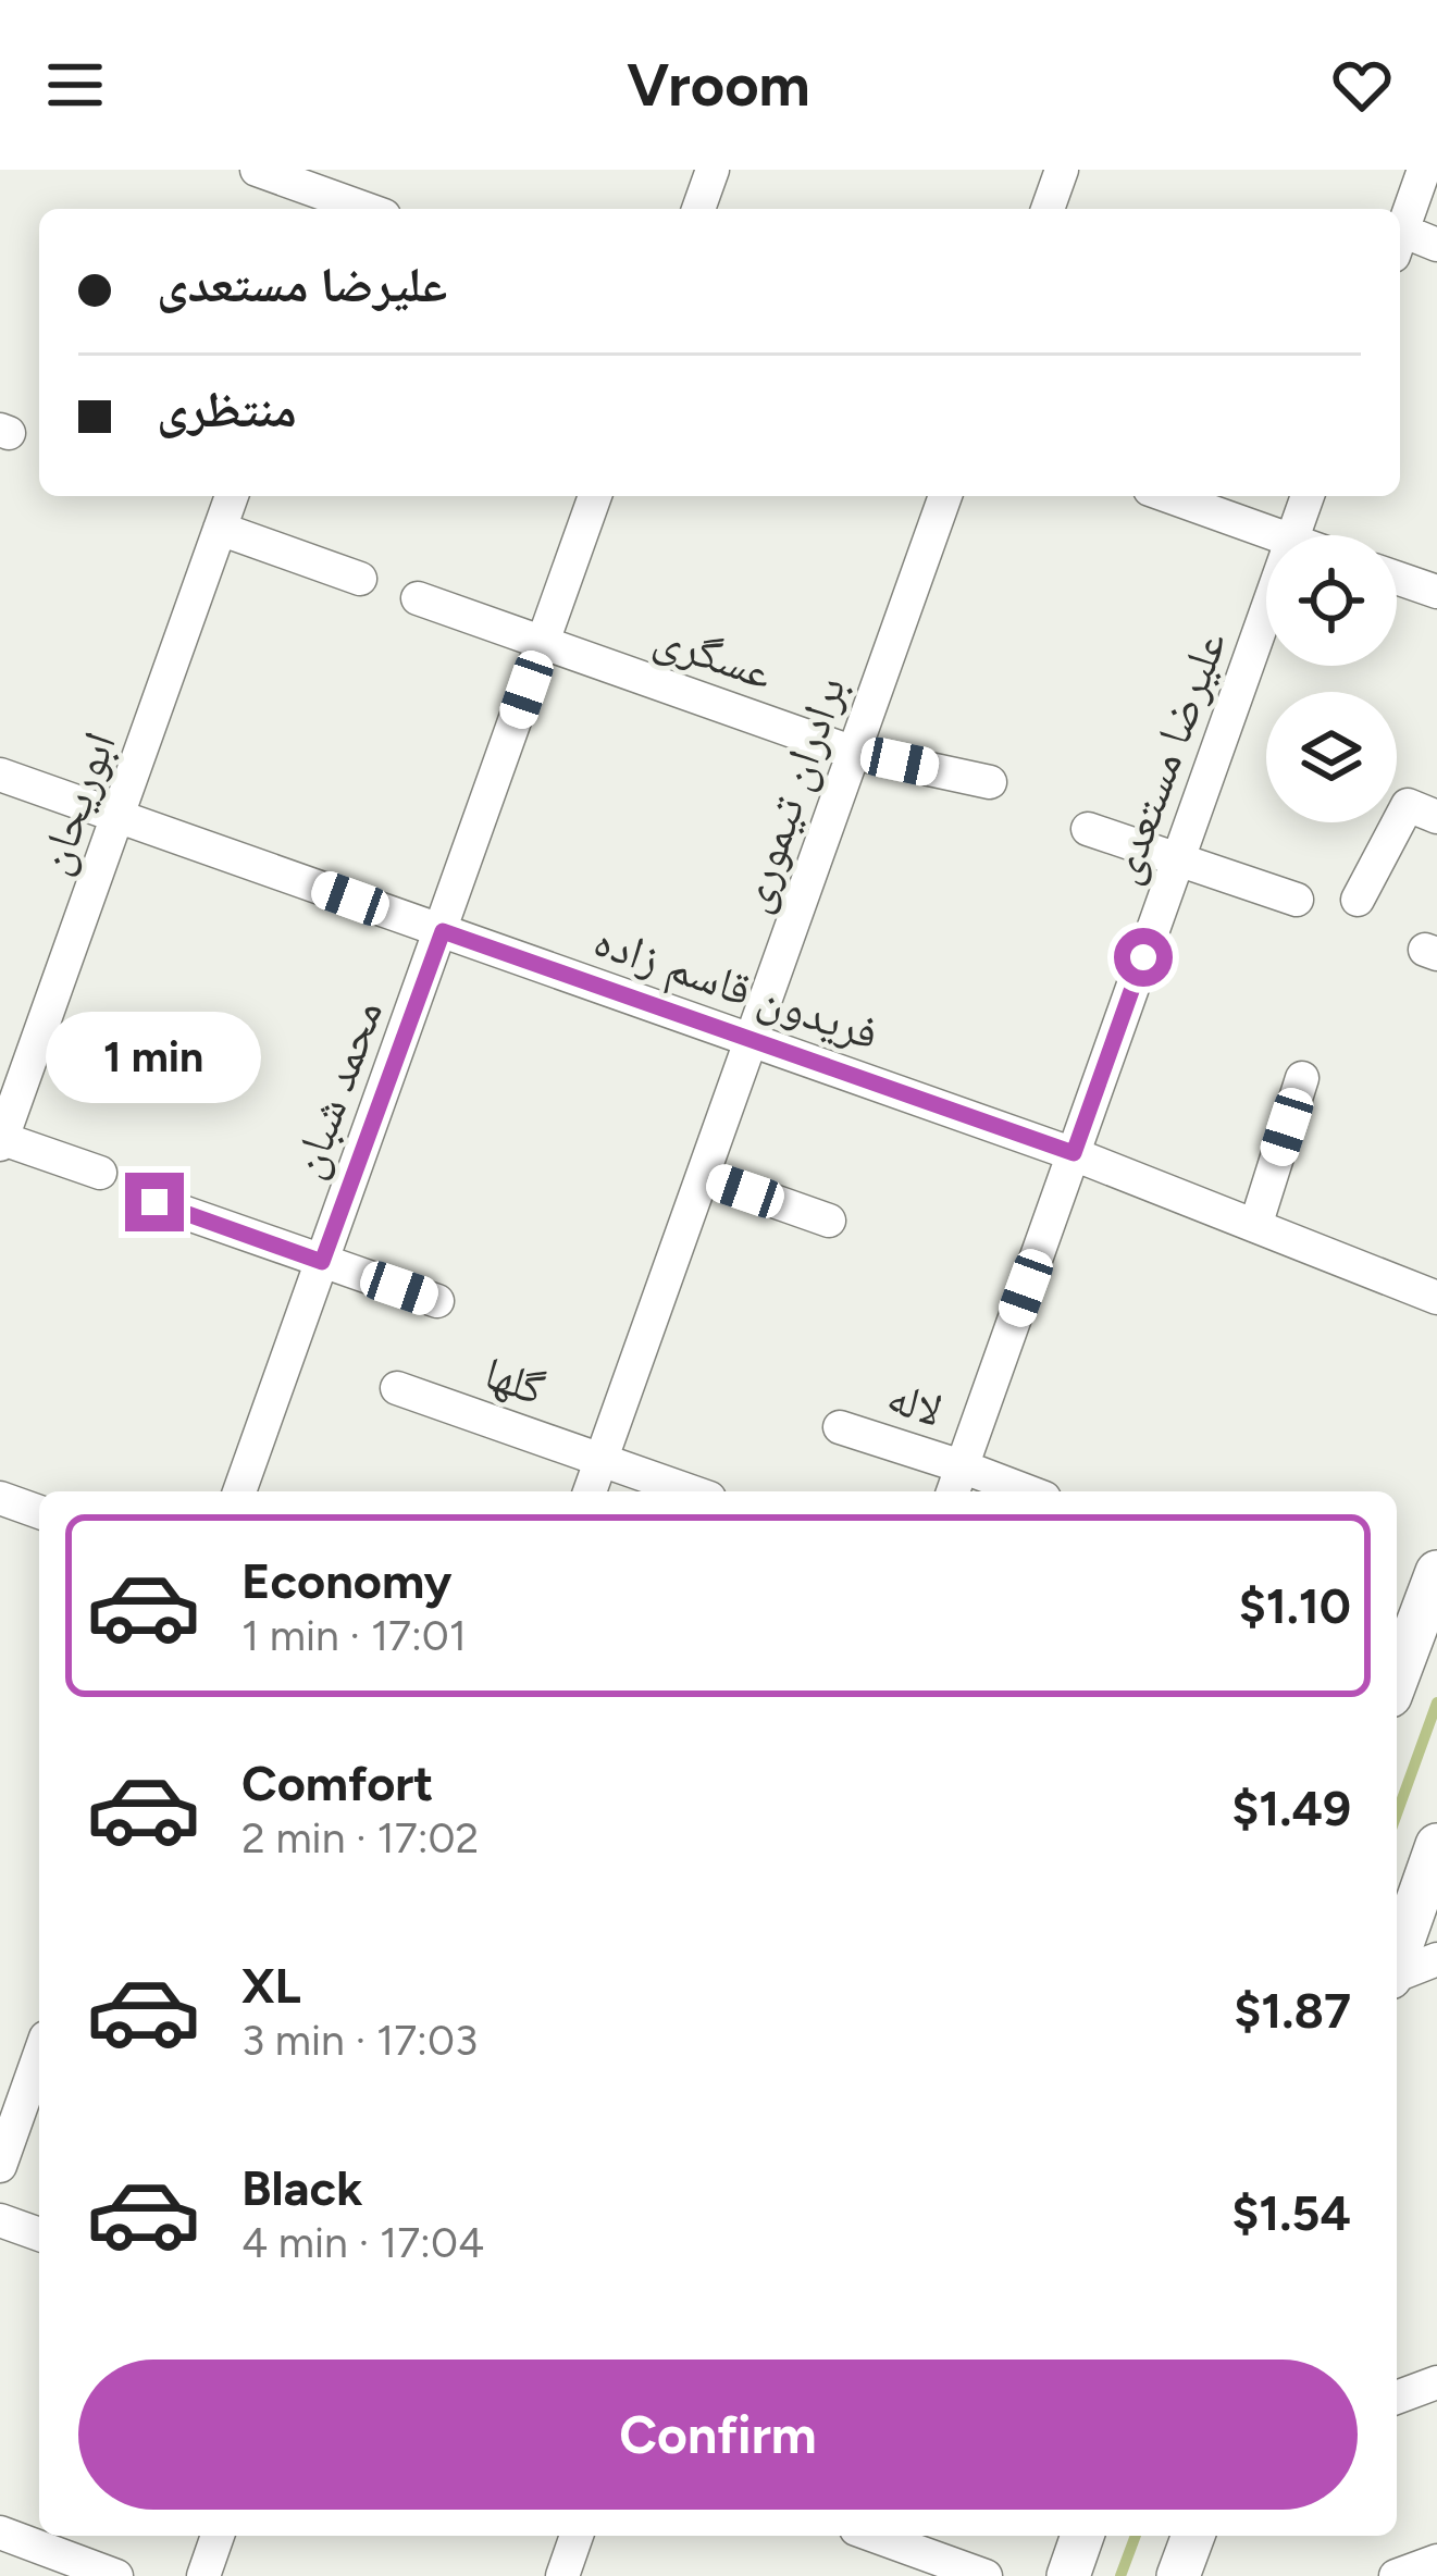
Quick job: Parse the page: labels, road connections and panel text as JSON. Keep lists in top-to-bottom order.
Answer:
{
  "streets": {
    "street": [
      "عسگری",
      "علیرضا مستعدی",
      "برادران تیموری",
      "ابوریحان",
      "فریدون قاسم زاده",
      "محمد شبان",
      "گلها",
      "لاله"
    ]
  },
  "crossings": [
    ["عسگری", "برادران تیموری"],
    ["عسگری", "محمد شبان"],
    ["علیرضا مستعدی", "فریدون قاسم زاده"],
    ["علیرضا مستعدی", "لاله"],
    ["برادران تیموری", "فریدون قاسم زاده"],
    ["برادران تیموری", "گلها"],
    ["ابوریحان", "فریدون قاسم زاده"],
    ["فریدون قاسم زاده", "محمد شبان"]
  ],
  "page": {
    "header": "Vroom",
    "banner": ["علیرضا مستعدی", "منتظری"],
    "bubble": "1 min",
    "list": [
      {
        "name": "Economy",
        "note": "1 min · 17:01",
        "value": "$1.10"
      },
      {
        "name": "Comfort",
        "note": "2 min · 17:02",
        "value": "$1.49"
      },
      {
        "name": "XL",
        "note": "3 min · 17:03",
        "value": "$1.87"
      },
      {
        "name": "Black",
        "note": "4 min · 17:04",
        "value": "$1.54"
      }
    ],
    "buttons": "Confirm"
  }
}
